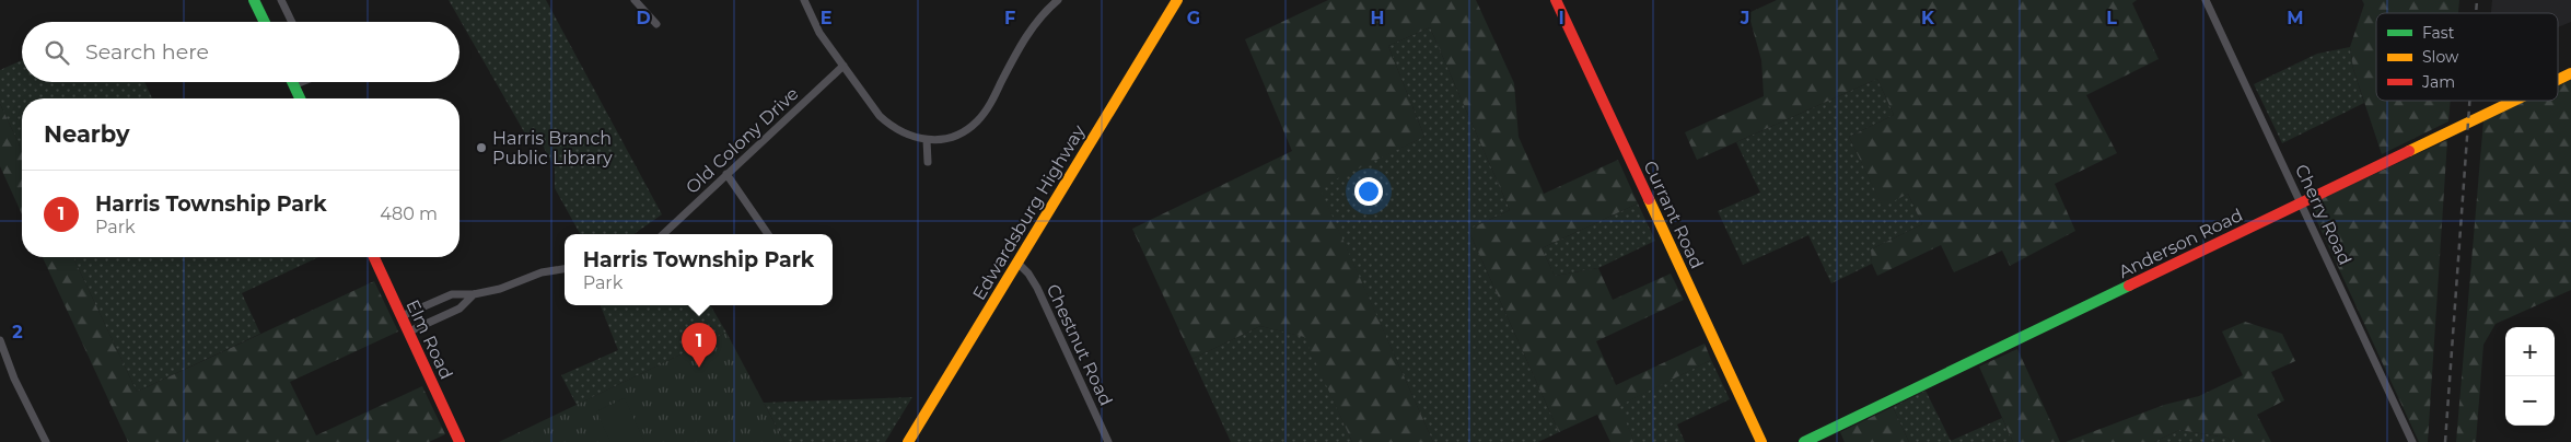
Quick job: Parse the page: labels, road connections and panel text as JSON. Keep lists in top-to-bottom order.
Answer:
{
  "streets": {
    "street": [
      "Old Colony Drive",
      "Edwardsburg Highway",
      "Currant Road",
      "Cherry Road",
      "Anderson Road",
      "Elm Road",
      "Chestnut Road"
    ]
  },
  "crossings": [
    ["Edwardsburg Highway", "Chestnut Road"],
    ["Cherry Road", "Anderson Road"]
  ],
  "places": ["Harris Branch Public Library"],
  "legend": ["Fast", "Slow", "Jam"],
  "page": {
    "search": "Search here",
    "heading": "Nearby",
    "list": [
      {
        "mark": "1",
        "name": "Harris Township Park",
        "note": "Park",
        "value": "480 m"
      }
    ],
    "popup": ["Harris Township Park", "Park"],
    "pins": "1",
    "map_buttons": ["+", "−"]
  },
  "grid": {
    "columns": [
      "D",
      "E",
      "F",
      "G",
      "H",
      "I",
      "J",
      "K",
      "L",
      "M"
    ],
    "rows": ["2"]
  }
}
